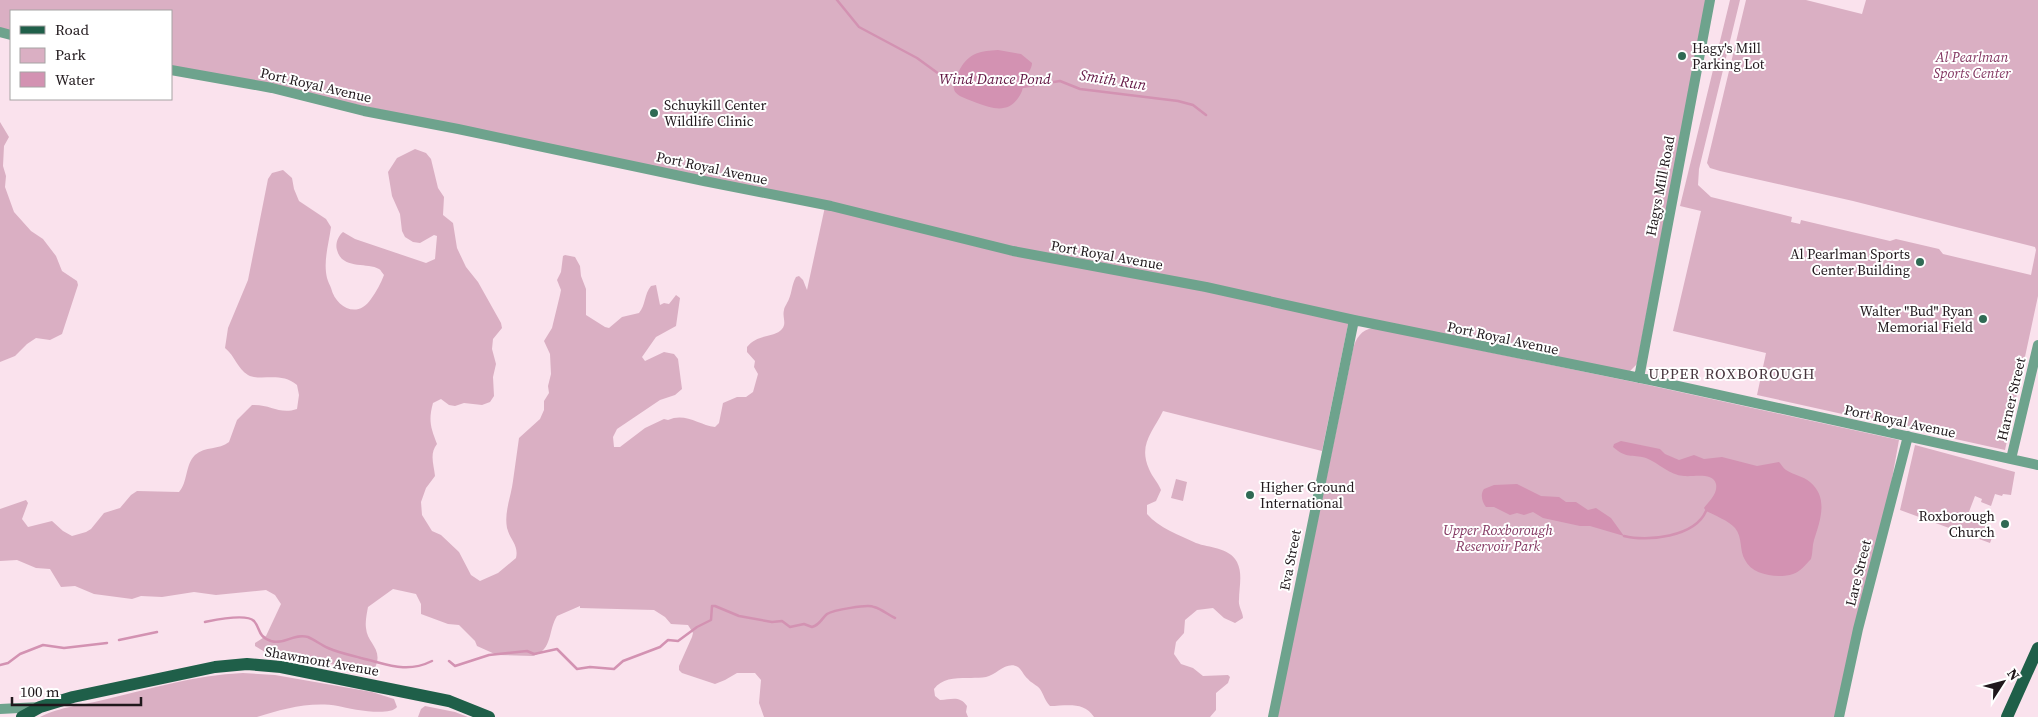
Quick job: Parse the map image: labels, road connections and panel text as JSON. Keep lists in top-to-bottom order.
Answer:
{
  "streets": {
    "main road": ["Shawmont Avenue"],
    "street": [
      "Port Royal Avenue",
      "Hagys Mill Road",
      "Harner Street",
      "Eva Street",
      "Lare Street"
    ]
  },
  "crossings": [
    ["Port Royal Avenue", "Hagys Mill Road"],
    ["Port Royal Avenue", "Harner Street"],
    ["Port Royal Avenue", "Eva Street"],
    ["Port Royal Avenue", "Lare Street"]
  ],
  "districts": ["UPPER ROXBOROUGH"],
  "water": ["Wind Dance Pond", "Smith Run"],
  "parks": ["Al Pearlman Sports Center", "Upper Roxborough Reservoir Park"],
  "places": [
    "Hagy's Mill Parking Lot",
    "Schuykill Center Wildlife Clinic",
    "Al Pearlman Sports Center Building",
    "Walter \"Bud\" Ryan Memorial Field",
    "Higher Ground International",
    "Roxborough Church"
  ],
  "legend": ["Road", "Park", "Water"],
  "scale_bar": "100 m",
  "north": "top right"
}
